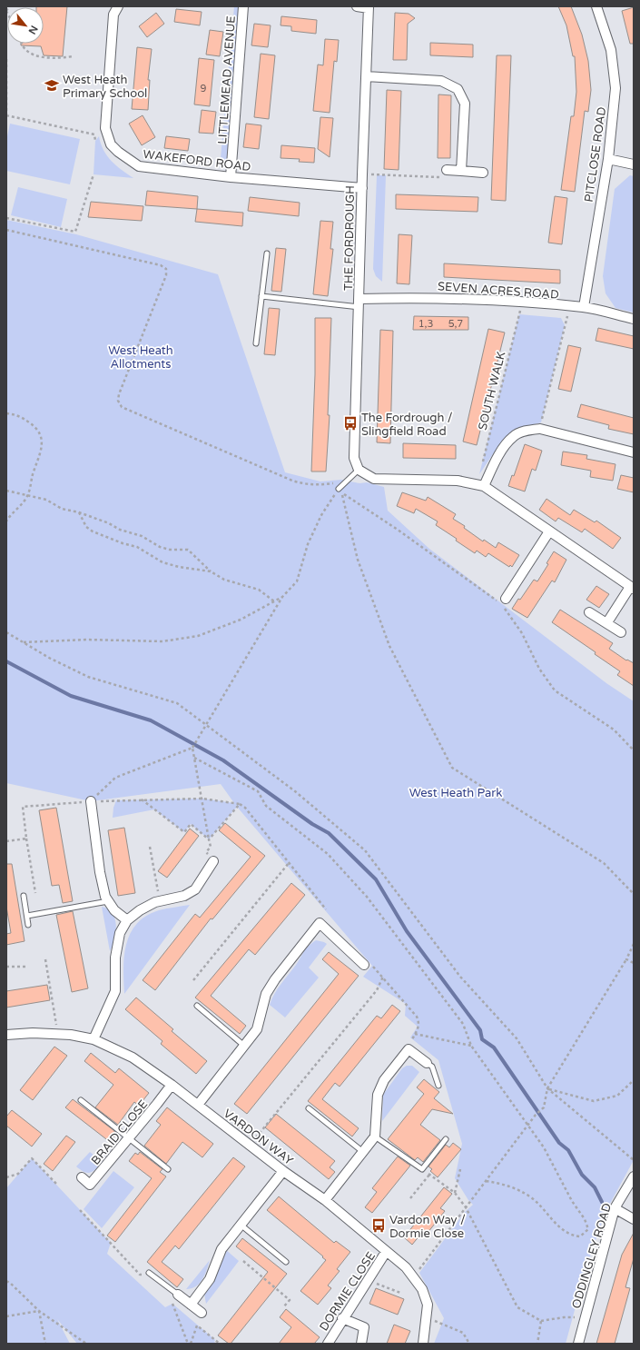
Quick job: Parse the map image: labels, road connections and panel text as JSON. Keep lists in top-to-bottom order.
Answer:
{
  "streets": {
    "street": [
      "LITTLEMEAD AVENUE",
      "PITCLOSE ROAD",
      "WAKEFORD ROAD",
      "THE FORDROUGH",
      "SEVEN ACRES ROAD",
      "BRAID CLOSE",
      "VARDON WAY",
      "ODDINGLEY ROAD",
      "DORMIE CLOSE"
    ],
    "path": ["SOUTH WALK"]
  },
  "crossings": [
    ["LITTLEMEAD AVENUE", "WAKEFORD ROAD"],
    ["PITCLOSE ROAD", "SEVEN ACRES ROAD"],
    ["WAKEFORD ROAD", "THE FORDROUGH"],
    ["THE FORDROUGH", "SEVEN ACRES ROAD"],
    ["SEVEN ACRES ROAD", "SOUTH WALK"],
    ["BRAID CLOSE", "VARDON WAY"],
    ["VARDON WAY", "DORMIE CLOSE"]
  ],
  "parks": ["West Heath Allotments", "West Heath Park"],
  "places": {
    "school or university": ["West Heath Primary School"],
    "bus stop": ["The Fordrough / Slingfield Road", "Vardon Way / Dormie Close"]
  },
  "house_numbers": ["9", "1,3", "5,7"],
  "north": "bottom right"
}
